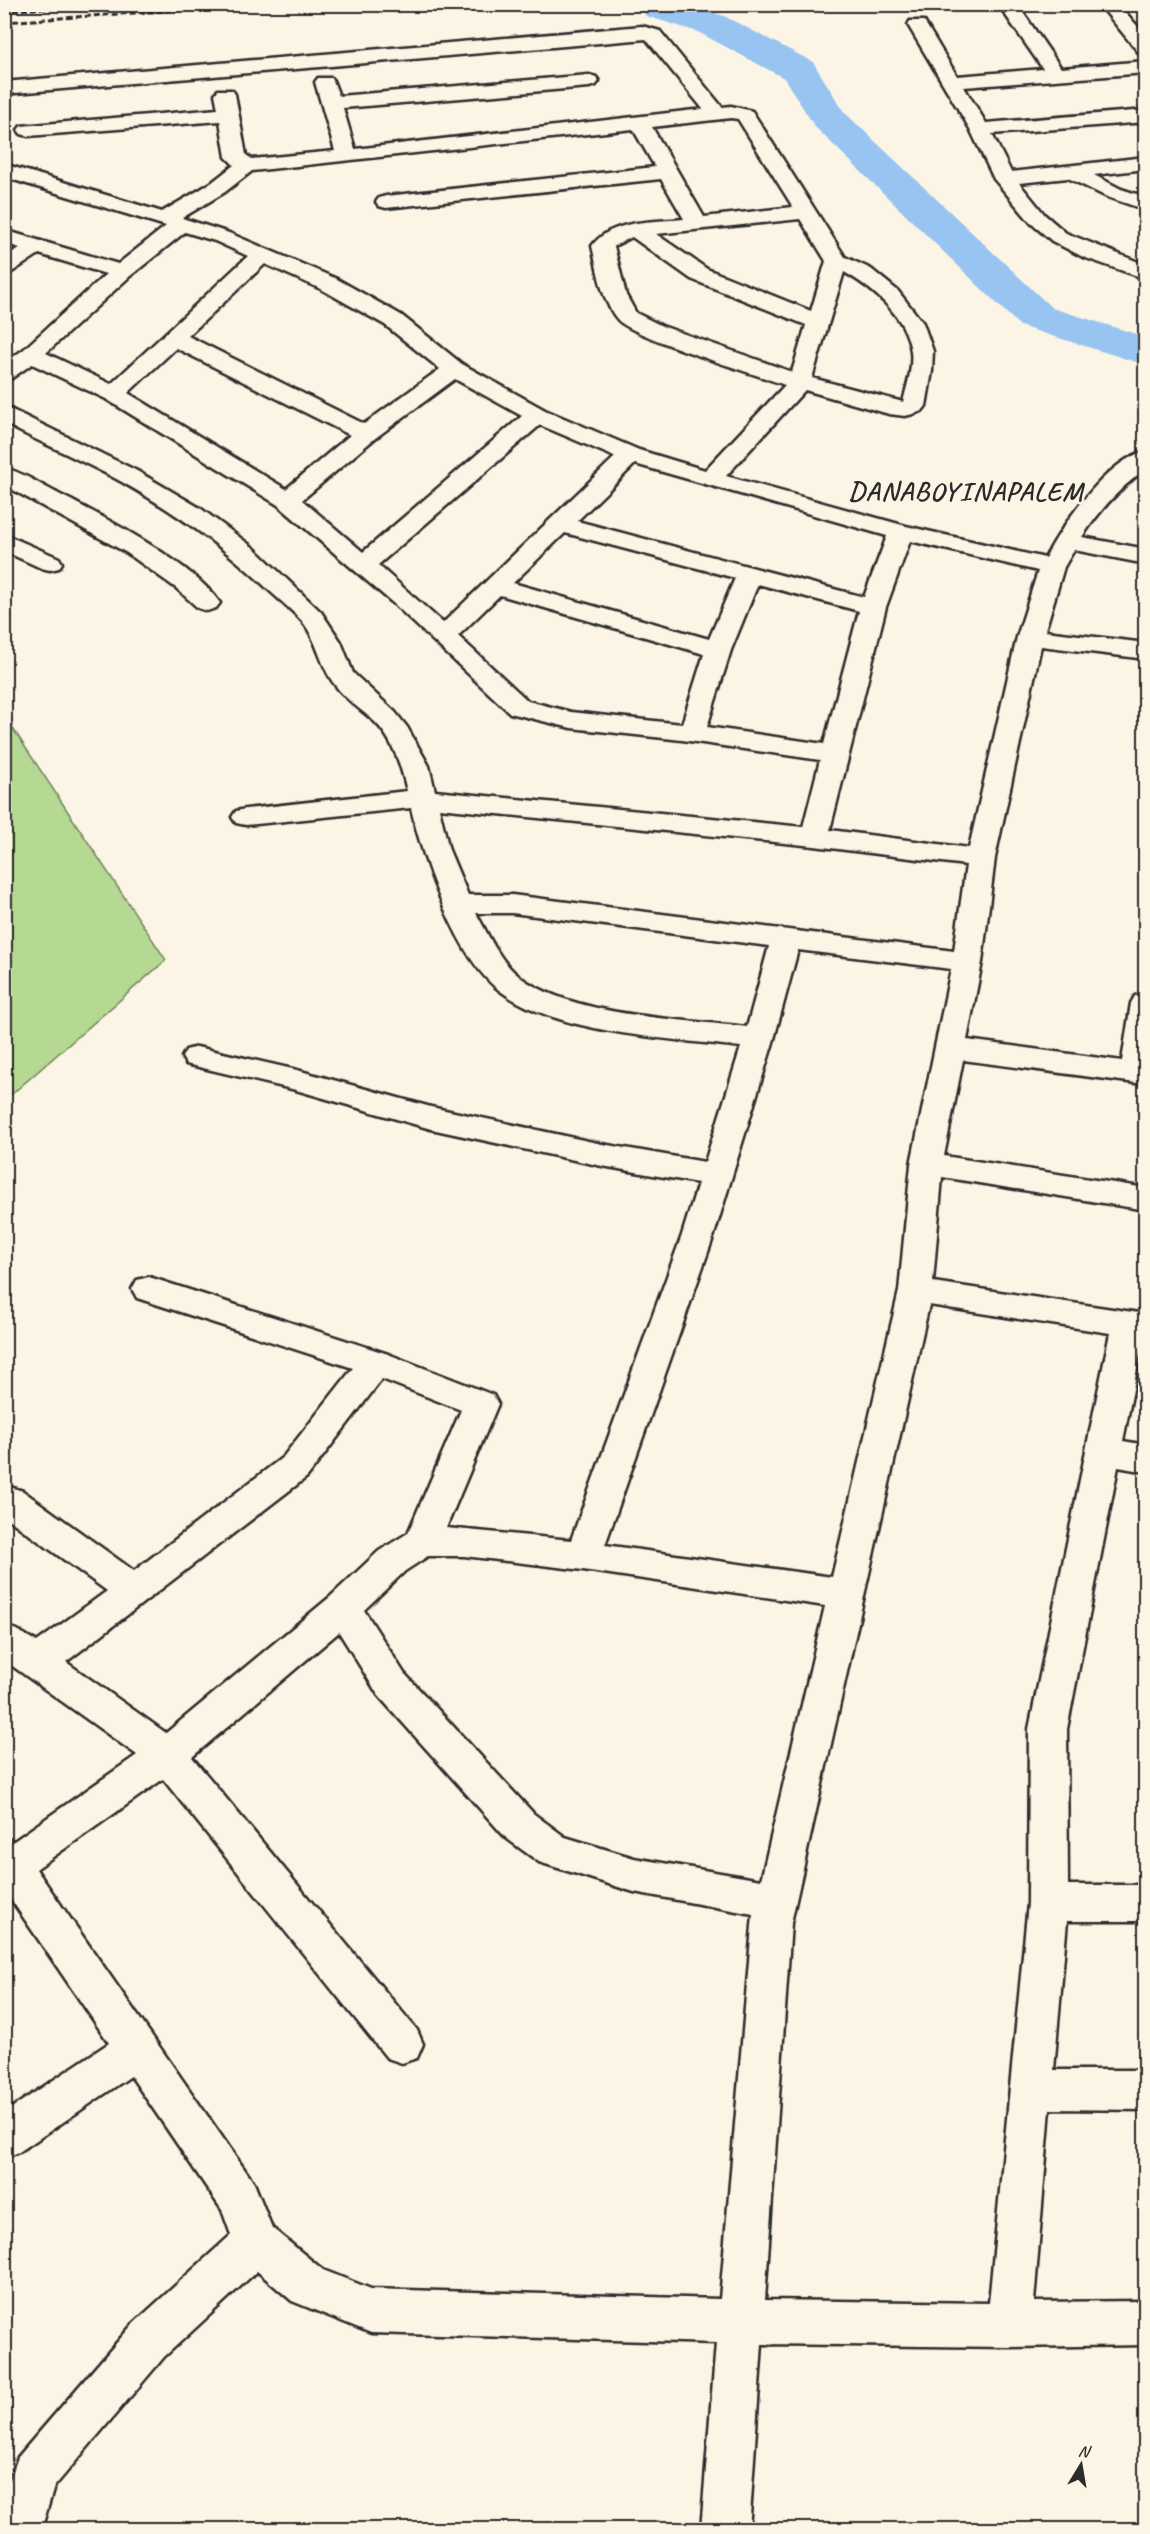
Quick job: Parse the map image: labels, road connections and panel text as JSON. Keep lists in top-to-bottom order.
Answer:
{
  "districts": ["DANABOYINAPALEM"],
  "north": "top"
}
